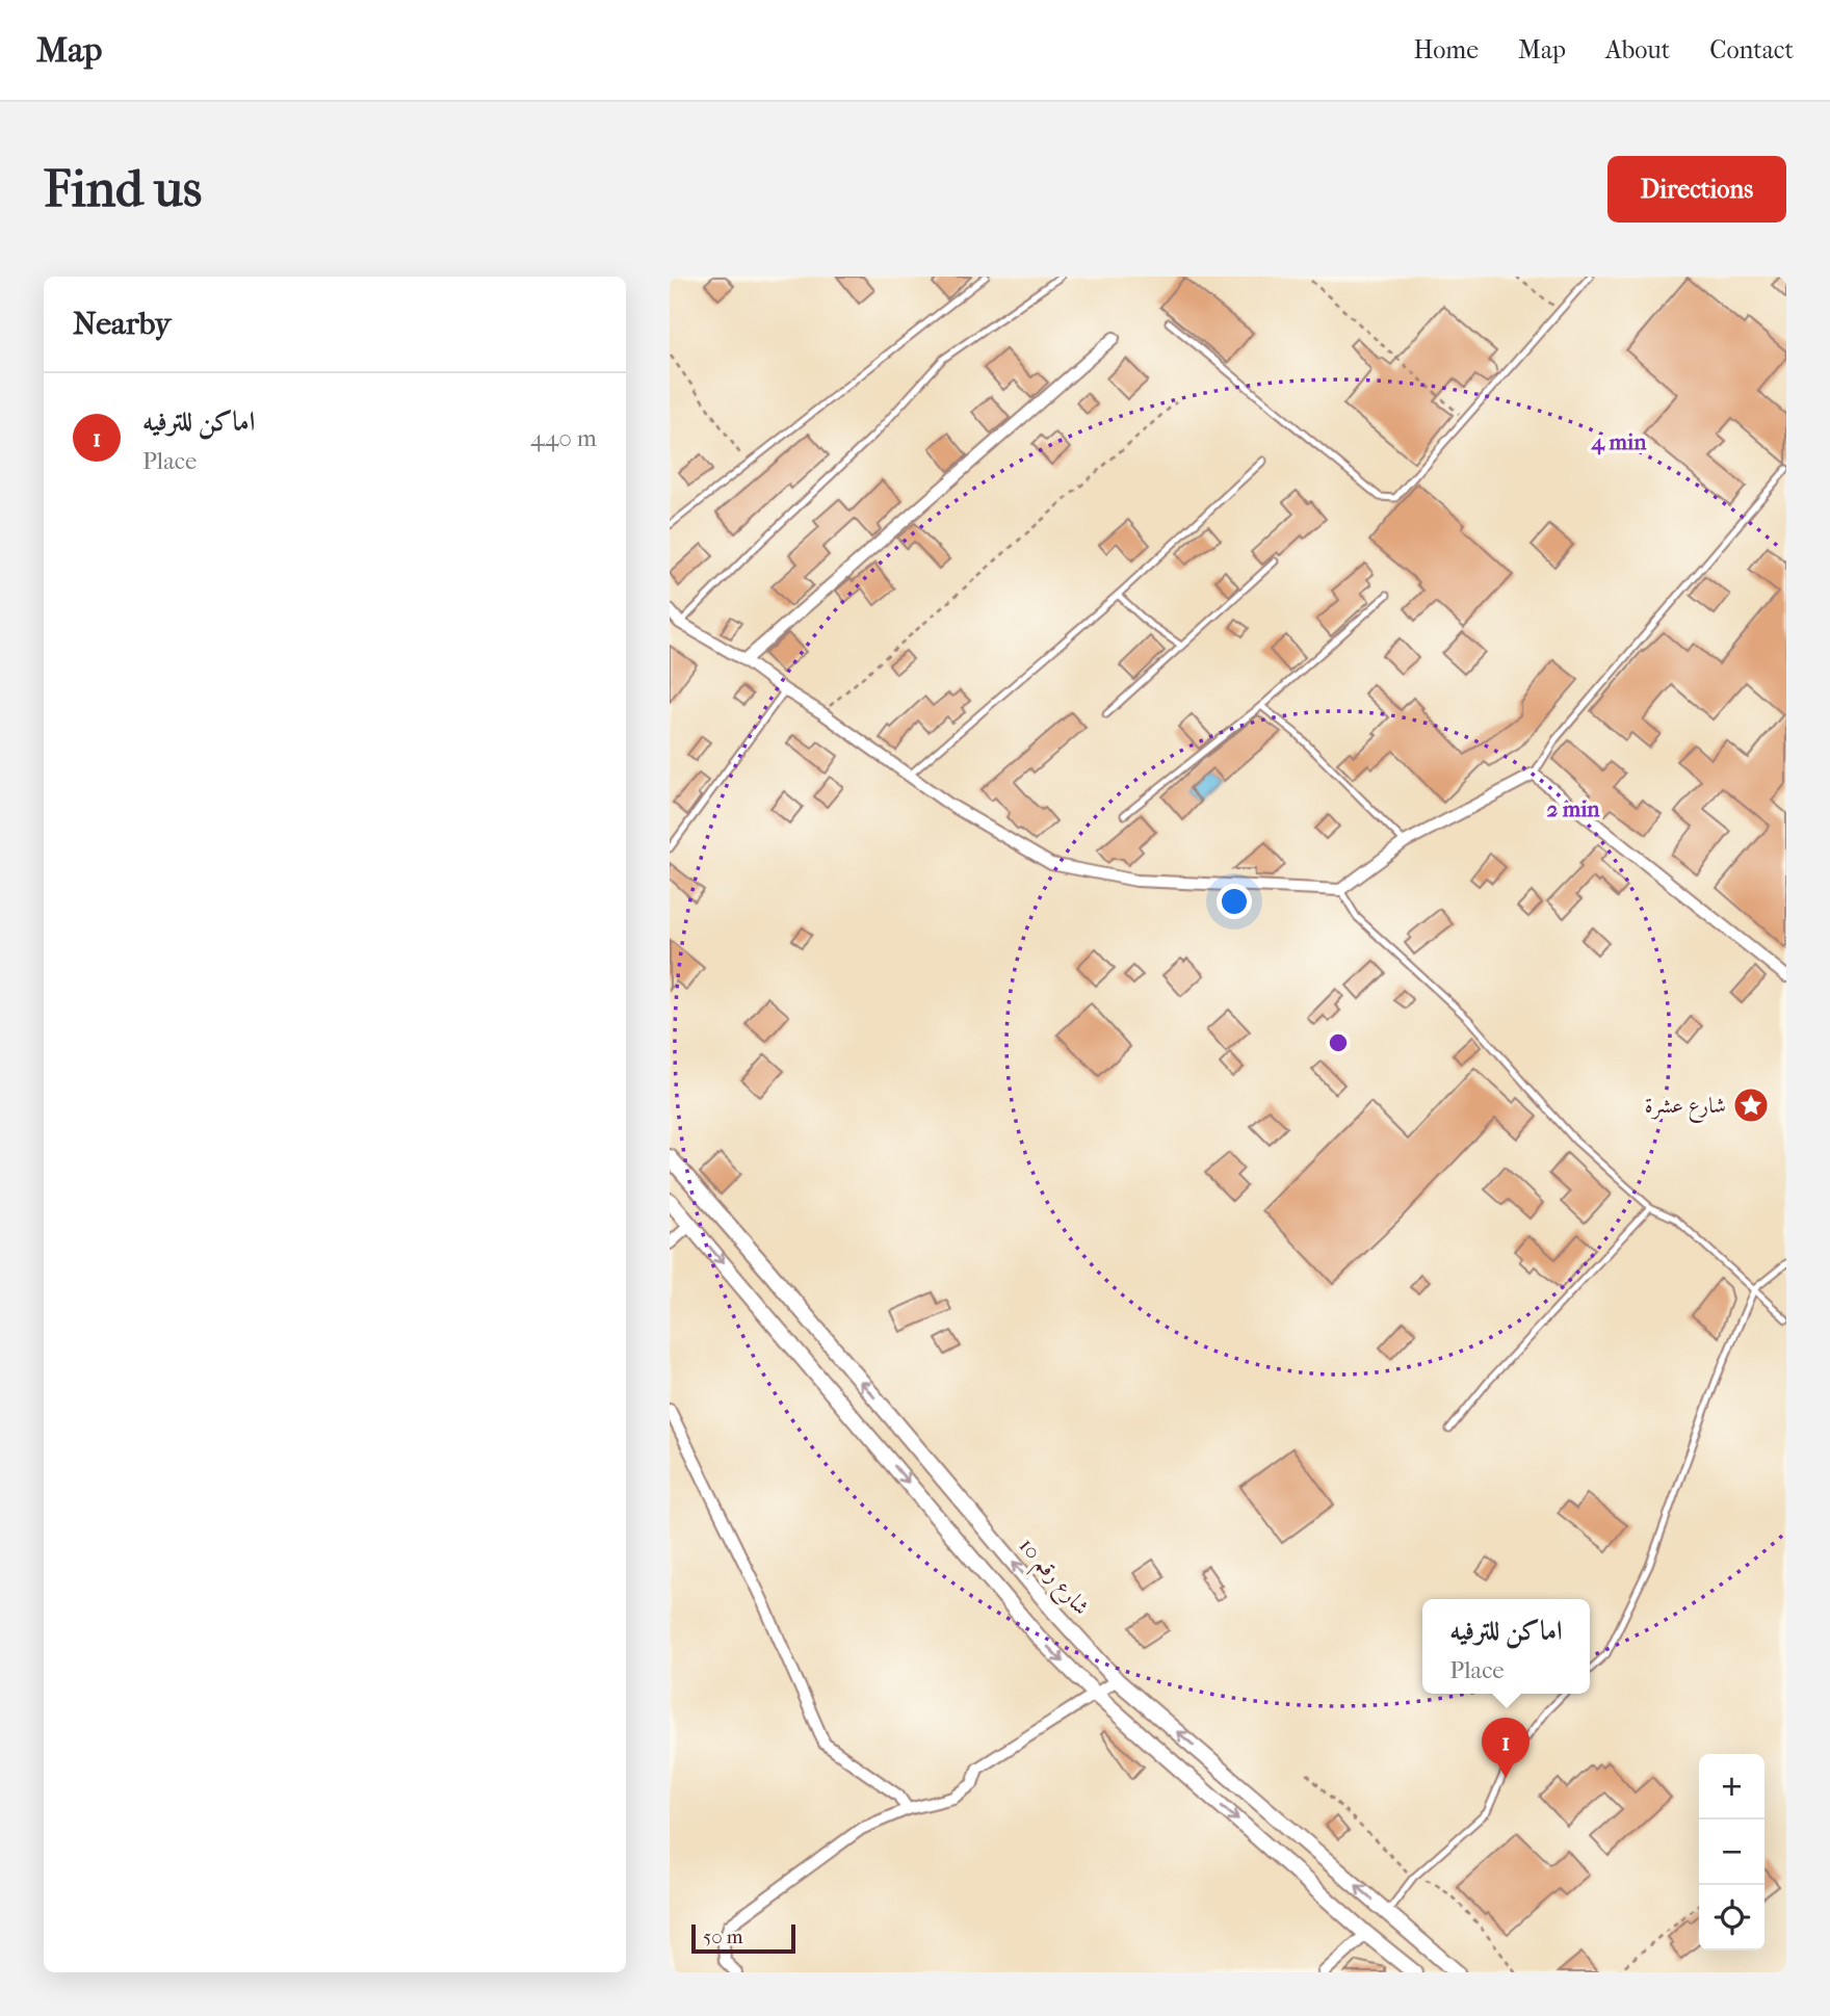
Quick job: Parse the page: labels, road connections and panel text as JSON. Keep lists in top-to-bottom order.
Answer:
{
  "streets": {
    "main road": ["شارع رقم 10"]
  },
  "places": {
    "place": ["شارع عشرة"]
  },
  "scale_bar": "50 m",
  "page": {
    "header": "Map",
    "nav": [
      "Home",
      "Map",
      "About",
      "Contact"
    ],
    "buttons": "Directions",
    "title": "Find us",
    "heading": "Nearby",
    "list": [
      {
        "mark": "1",
        "name": "اماكن للترفيه",
        "note": "Place",
        "value": "440 m"
      }
    ],
    "popup": ["اماكن للترفيه", "Place"],
    "pins": "1",
    "map_buttons": ["+", "−"],
    "scale": "50 m"
  },
  "rings": ["4 min", "2 min"]
}
